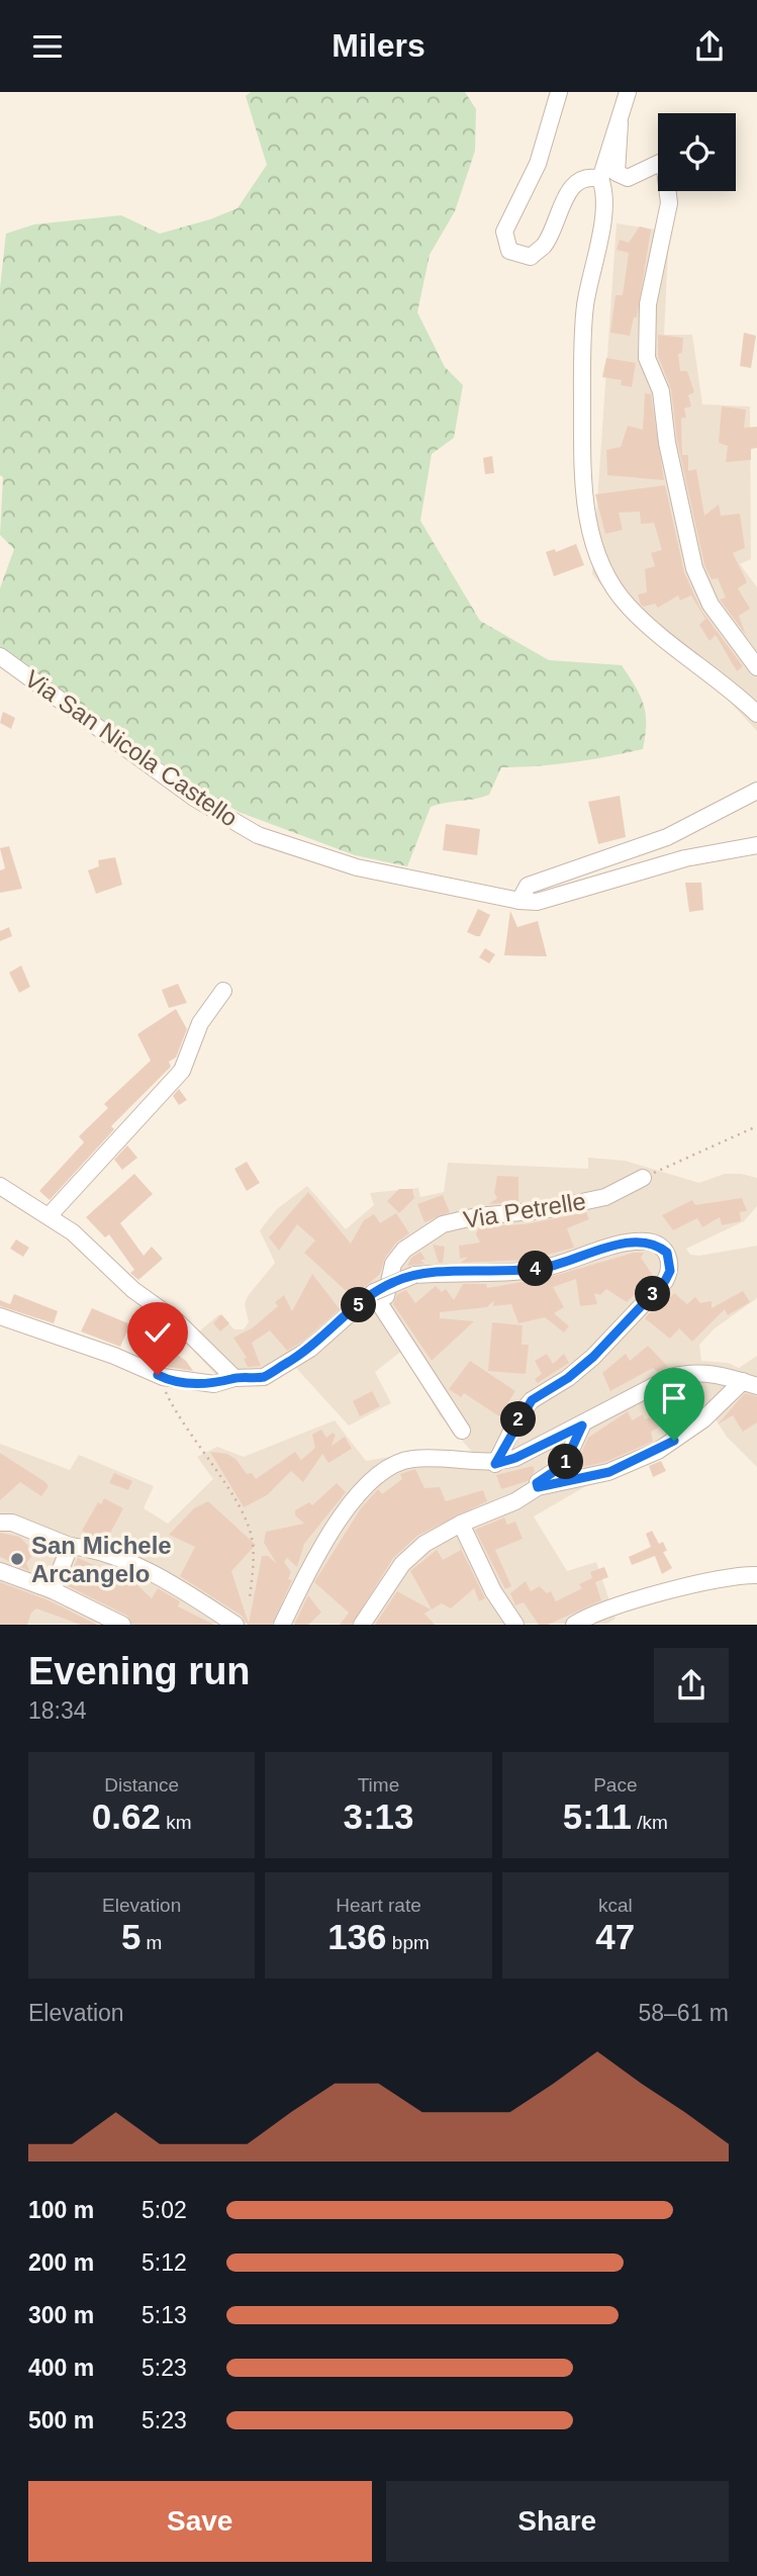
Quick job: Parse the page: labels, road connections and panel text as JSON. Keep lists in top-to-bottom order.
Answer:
{
  "streets": {
    "street": ["Via San Nicola Castello", "Via Petrelle"]
  },
  "places": ["San Michele Arcangelo"],
  "page": {
    "header": "Milers",
    "pins": [
      "4",
      "3",
      "5",
      "2",
      "1"
    ],
    "heading": ["Evening run", "18:34"],
    "stats": [
      ["Distance", "0.62 km"],
      ["Time", "3:13"],
      ["Pace", "5:11 /km"],
      ["Elevation", "5 m"],
      ["Heart rate", "136 bpm"],
      ["kcal", "47"]
    ],
    "chart": ["Elevation", "58–61 m"],
    "list": [
      {
        "name": "100 m",
        "note": "5:02"
      },
      {
        "name": "200 m",
        "note": "5:12"
      },
      {
        "name": "300 m",
        "note": "5:13"
      },
      {
        "name": "400 m",
        "note": "5:23"
      },
      {
        "name": "500 m",
        "note": "5:23"
      }
    ],
    "buttons": ["Save", "Share"]
  }
}
